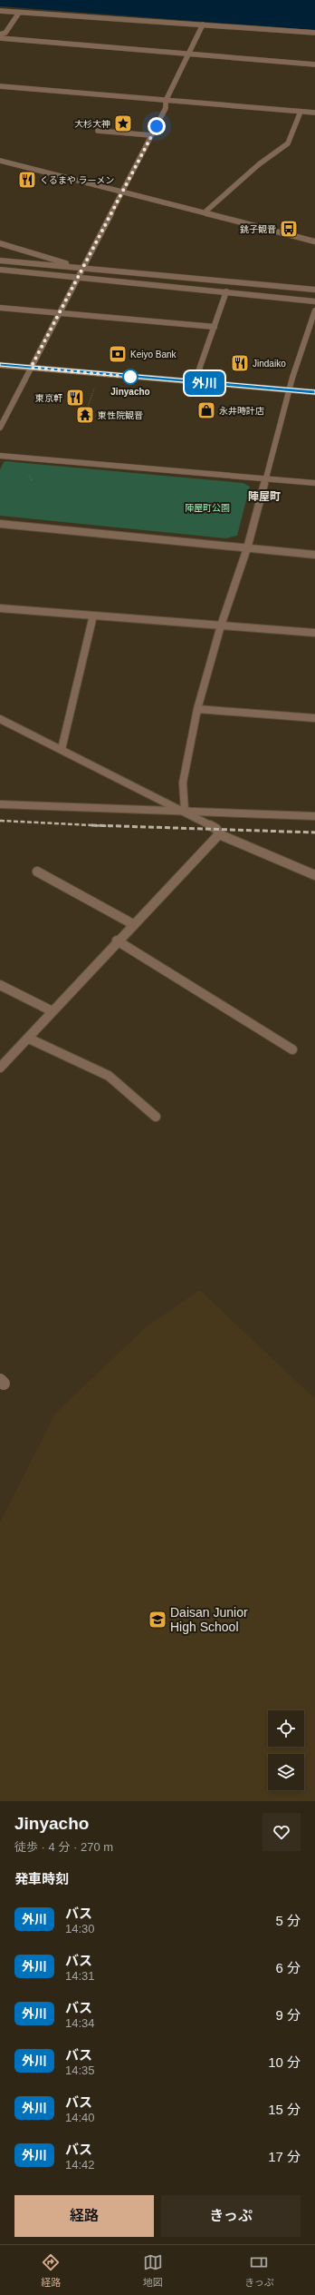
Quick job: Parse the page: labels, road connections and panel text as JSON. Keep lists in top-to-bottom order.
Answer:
{
  "districts": ["陣屋町"],
  "parks": ["陣屋町公園"],
  "places": {
    "place": ["大杉大神"],
    "restaurant": ["くるまや ラーメン", "Jindaiko", "東京軒"],
    "bus stop": ["銚子観音"],
    "bank": ["Keiyo Bank"],
    "other": ["Jinyacho"],
    "shop": ["永井時計店"],
    "temple": ["東性院観音"],
    "school or university": ["Daisan Junior High School"]
  },
  "lines": ["bus line 外川"],
  "page": {
    "on_map": "外川",
    "heading": [
      ["Jinyacho", "徒歩 · 4 分 · 270 m"],
      "発車時刻"
    ],
    "list": [
      {
        "mark": "外川",
        "name": "バス",
        "note": "14:30",
        "value": "5 分"
      },
      {
        "mark": "外川",
        "name": "バス",
        "note": "14:31",
        "value": "6 分"
      },
      {
        "mark": "外川",
        "name": "バス",
        "note": "14:34",
        "value": "9 分"
      },
      {
        "mark": "外川",
        "name": "バス",
        "note": "14:35",
        "value": "10 分"
      },
      {
        "mark": "外川",
        "name": "バス",
        "note": "14:40",
        "value": "15 分"
      },
      {
        "mark": "外川",
        "name": "バス",
        "note": "14:42",
        "value": "17 分"
      }
    ],
    "buttons": ["経路", "きっぷ"],
    "tabs": ["経路", "地図", "きっぷ"]
  }
}
